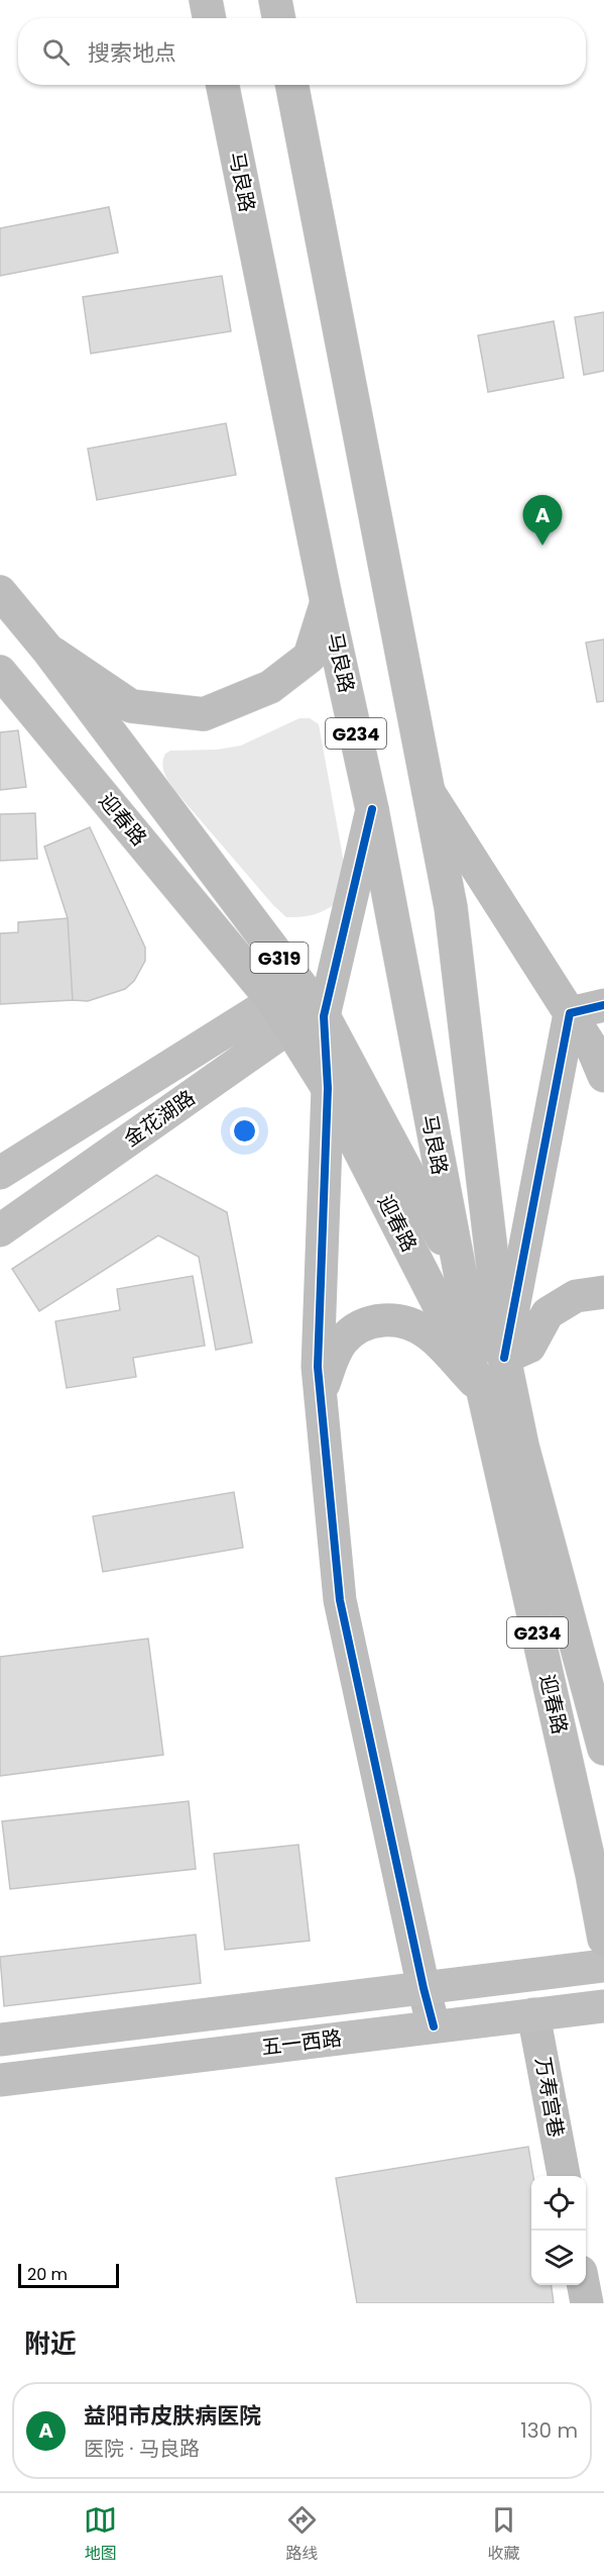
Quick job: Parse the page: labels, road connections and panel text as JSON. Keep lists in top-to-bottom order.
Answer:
{
  "streets": {
    "main road": [
      "马良路",
      "G234",
      "迎春路",
      "G319",
      "金花湖路",
      "五一西路",
      "万寿宫巷"
    ]
  },
  "crossings": [
    ["马良路", "迎春路"],
    ["G234", "迎春路"],
    ["迎春路", "金花湖路"],
    ["五一西路", "万寿宫巷"]
  ],
  "scale_bar": "20 m",
  "page": {
    "search": "搜索地点",
    "pins": "A",
    "scale": "20 m",
    "heading": "附近",
    "list": [
      {
        "mark": "A",
        "name": "益阳市皮肤病医院",
        "note": "医院 · 马良路",
        "value": "130 m"
      }
    ],
    "nav": ["地图", "路线", "收藏"]
  }
}
